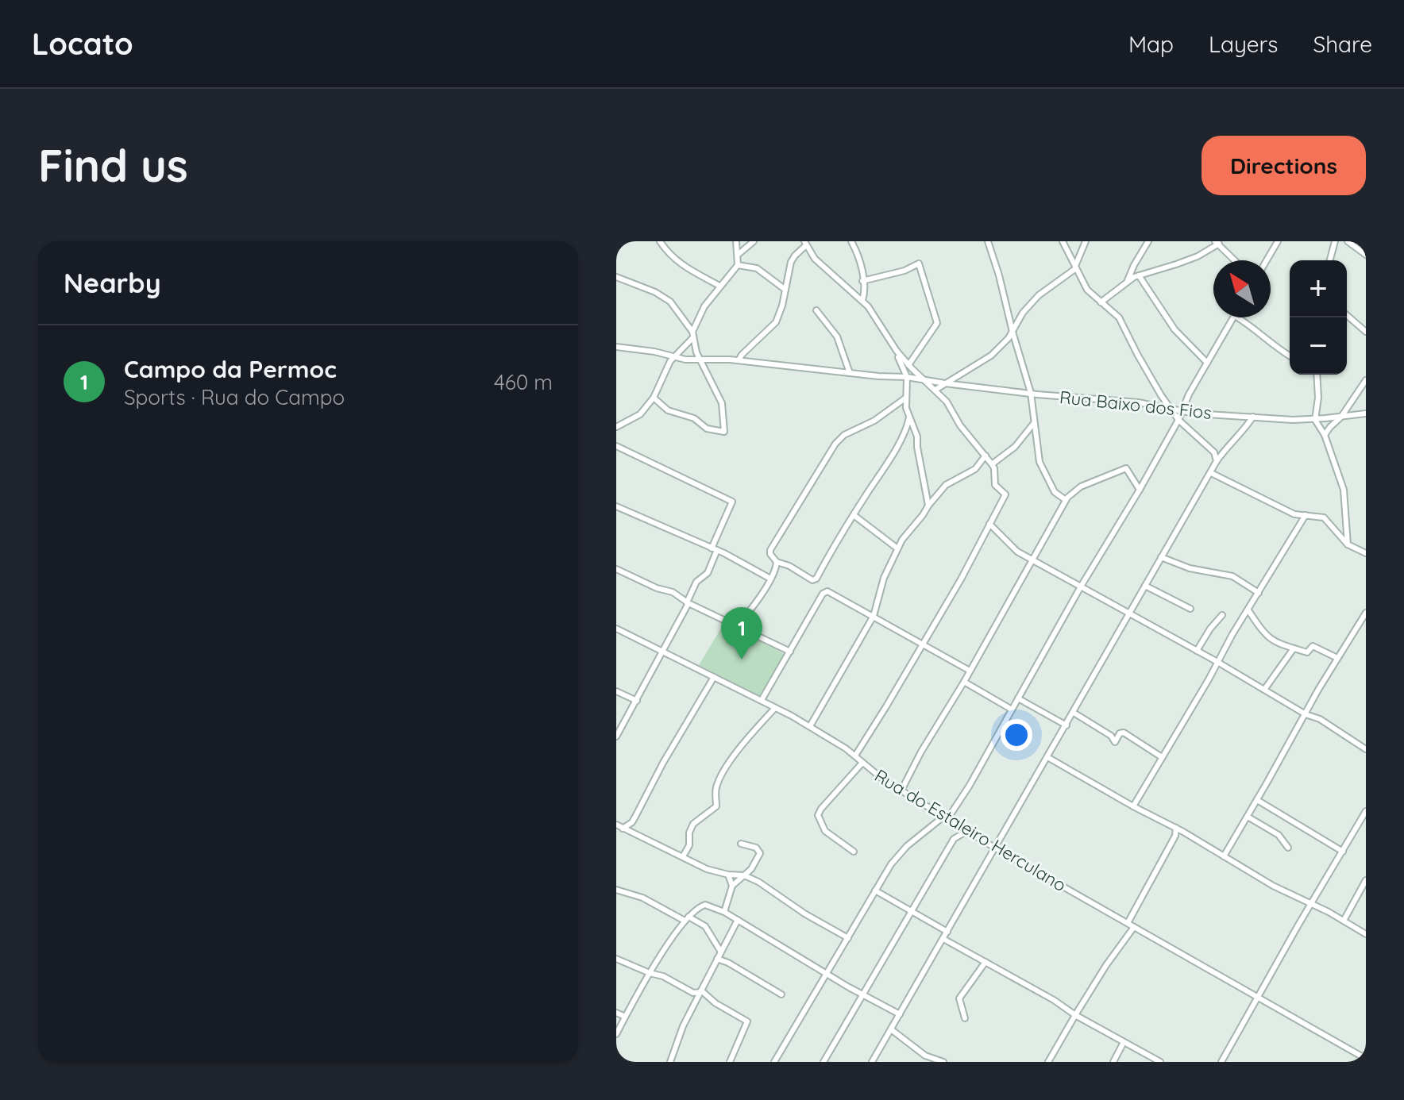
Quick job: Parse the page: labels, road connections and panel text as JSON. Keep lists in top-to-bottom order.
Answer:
{
  "streets": {
    "street": ["Rua Baixo dos Fios", "Rua do Estaleiro Herculano"]
  },
  "north": "top left",
  "page": {
    "header": "Locato",
    "nav": ["Map", "Layers", "Share"],
    "buttons": "Directions",
    "title": "Find us",
    "heading": "Nearby",
    "map_buttons": ["+", "−"],
    "list": [
      {
        "mark": "1",
        "name": "Campo da Permoc",
        "note": "Sports · Rua do Campo",
        "value": "460 m"
      }
    ],
    "pins": "1"
  }
}
